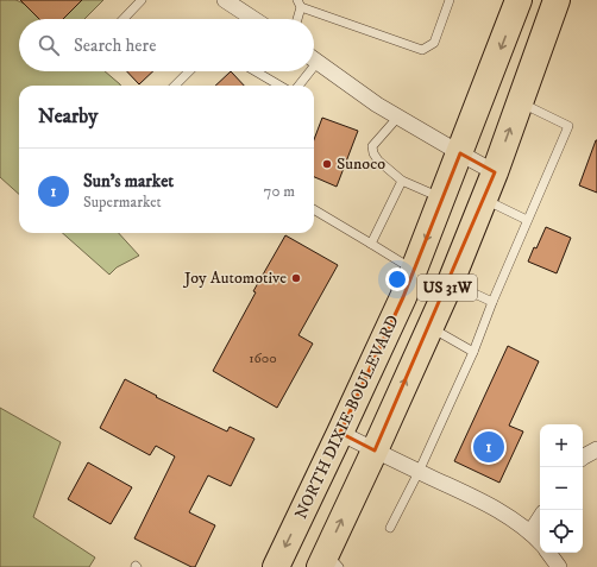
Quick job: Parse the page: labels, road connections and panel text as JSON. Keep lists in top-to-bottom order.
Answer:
{
  "streets": {
    "highway": ["US 31W", "NORTH DIXIE BOULEVARD"]
  },
  "places": ["Sunoco", "Joy Automotive"],
  "house_numbers": ["1600"],
  "page": {
    "search": "Search here",
    "heading": "Nearby",
    "list": [
      {
        "mark": "1",
        "name": "Sun’s market",
        "note": "Supermarket",
        "value": "70 m"
      }
    ],
    "map_buttons": ["+", "−"],
    "pins": "1"
  }
}
